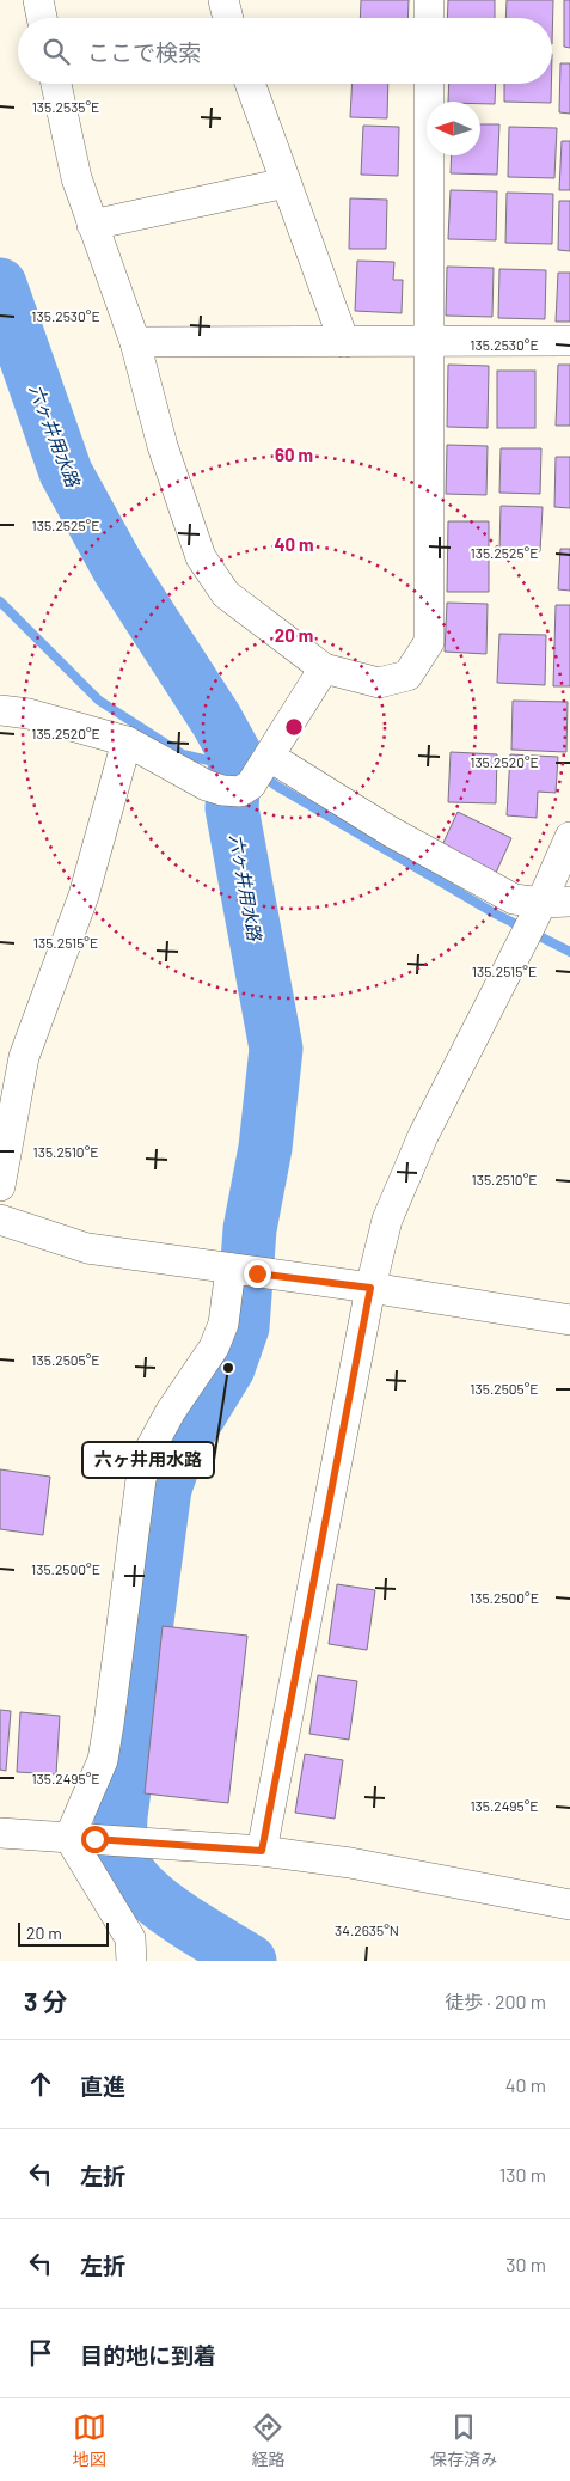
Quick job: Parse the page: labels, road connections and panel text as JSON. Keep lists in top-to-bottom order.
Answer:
{
  "water": ["六ヶ井用水路"],
  "places": ["六ヶ井用水路"],
  "scale_bar": "20 m",
  "north": "left",
  "page": {
    "search": "ここで検索",
    "scale": "20 m",
    "heading": ["3 分", "徒歩 · 200 m"],
    "list": [
      ["直進", "40 m"],
      ["左折", "130 m"],
      ["左折", "30 m"],
      "目的地に到着"
    ],
    "nav": ["地図", "経路", "保存済み"]
  },
  "coordinates": [
    "135.2535°E",
    "135.2530°E",
    "135.2525°E",
    "135.2520°E",
    "135.2515°E",
    "135.2510°E",
    "135.2505°E",
    "135.2500°E",
    "135.2495°E",
    "34.2635°N"
  ],
  "rings": ["60 m", "40 m", "20 m"]
}
